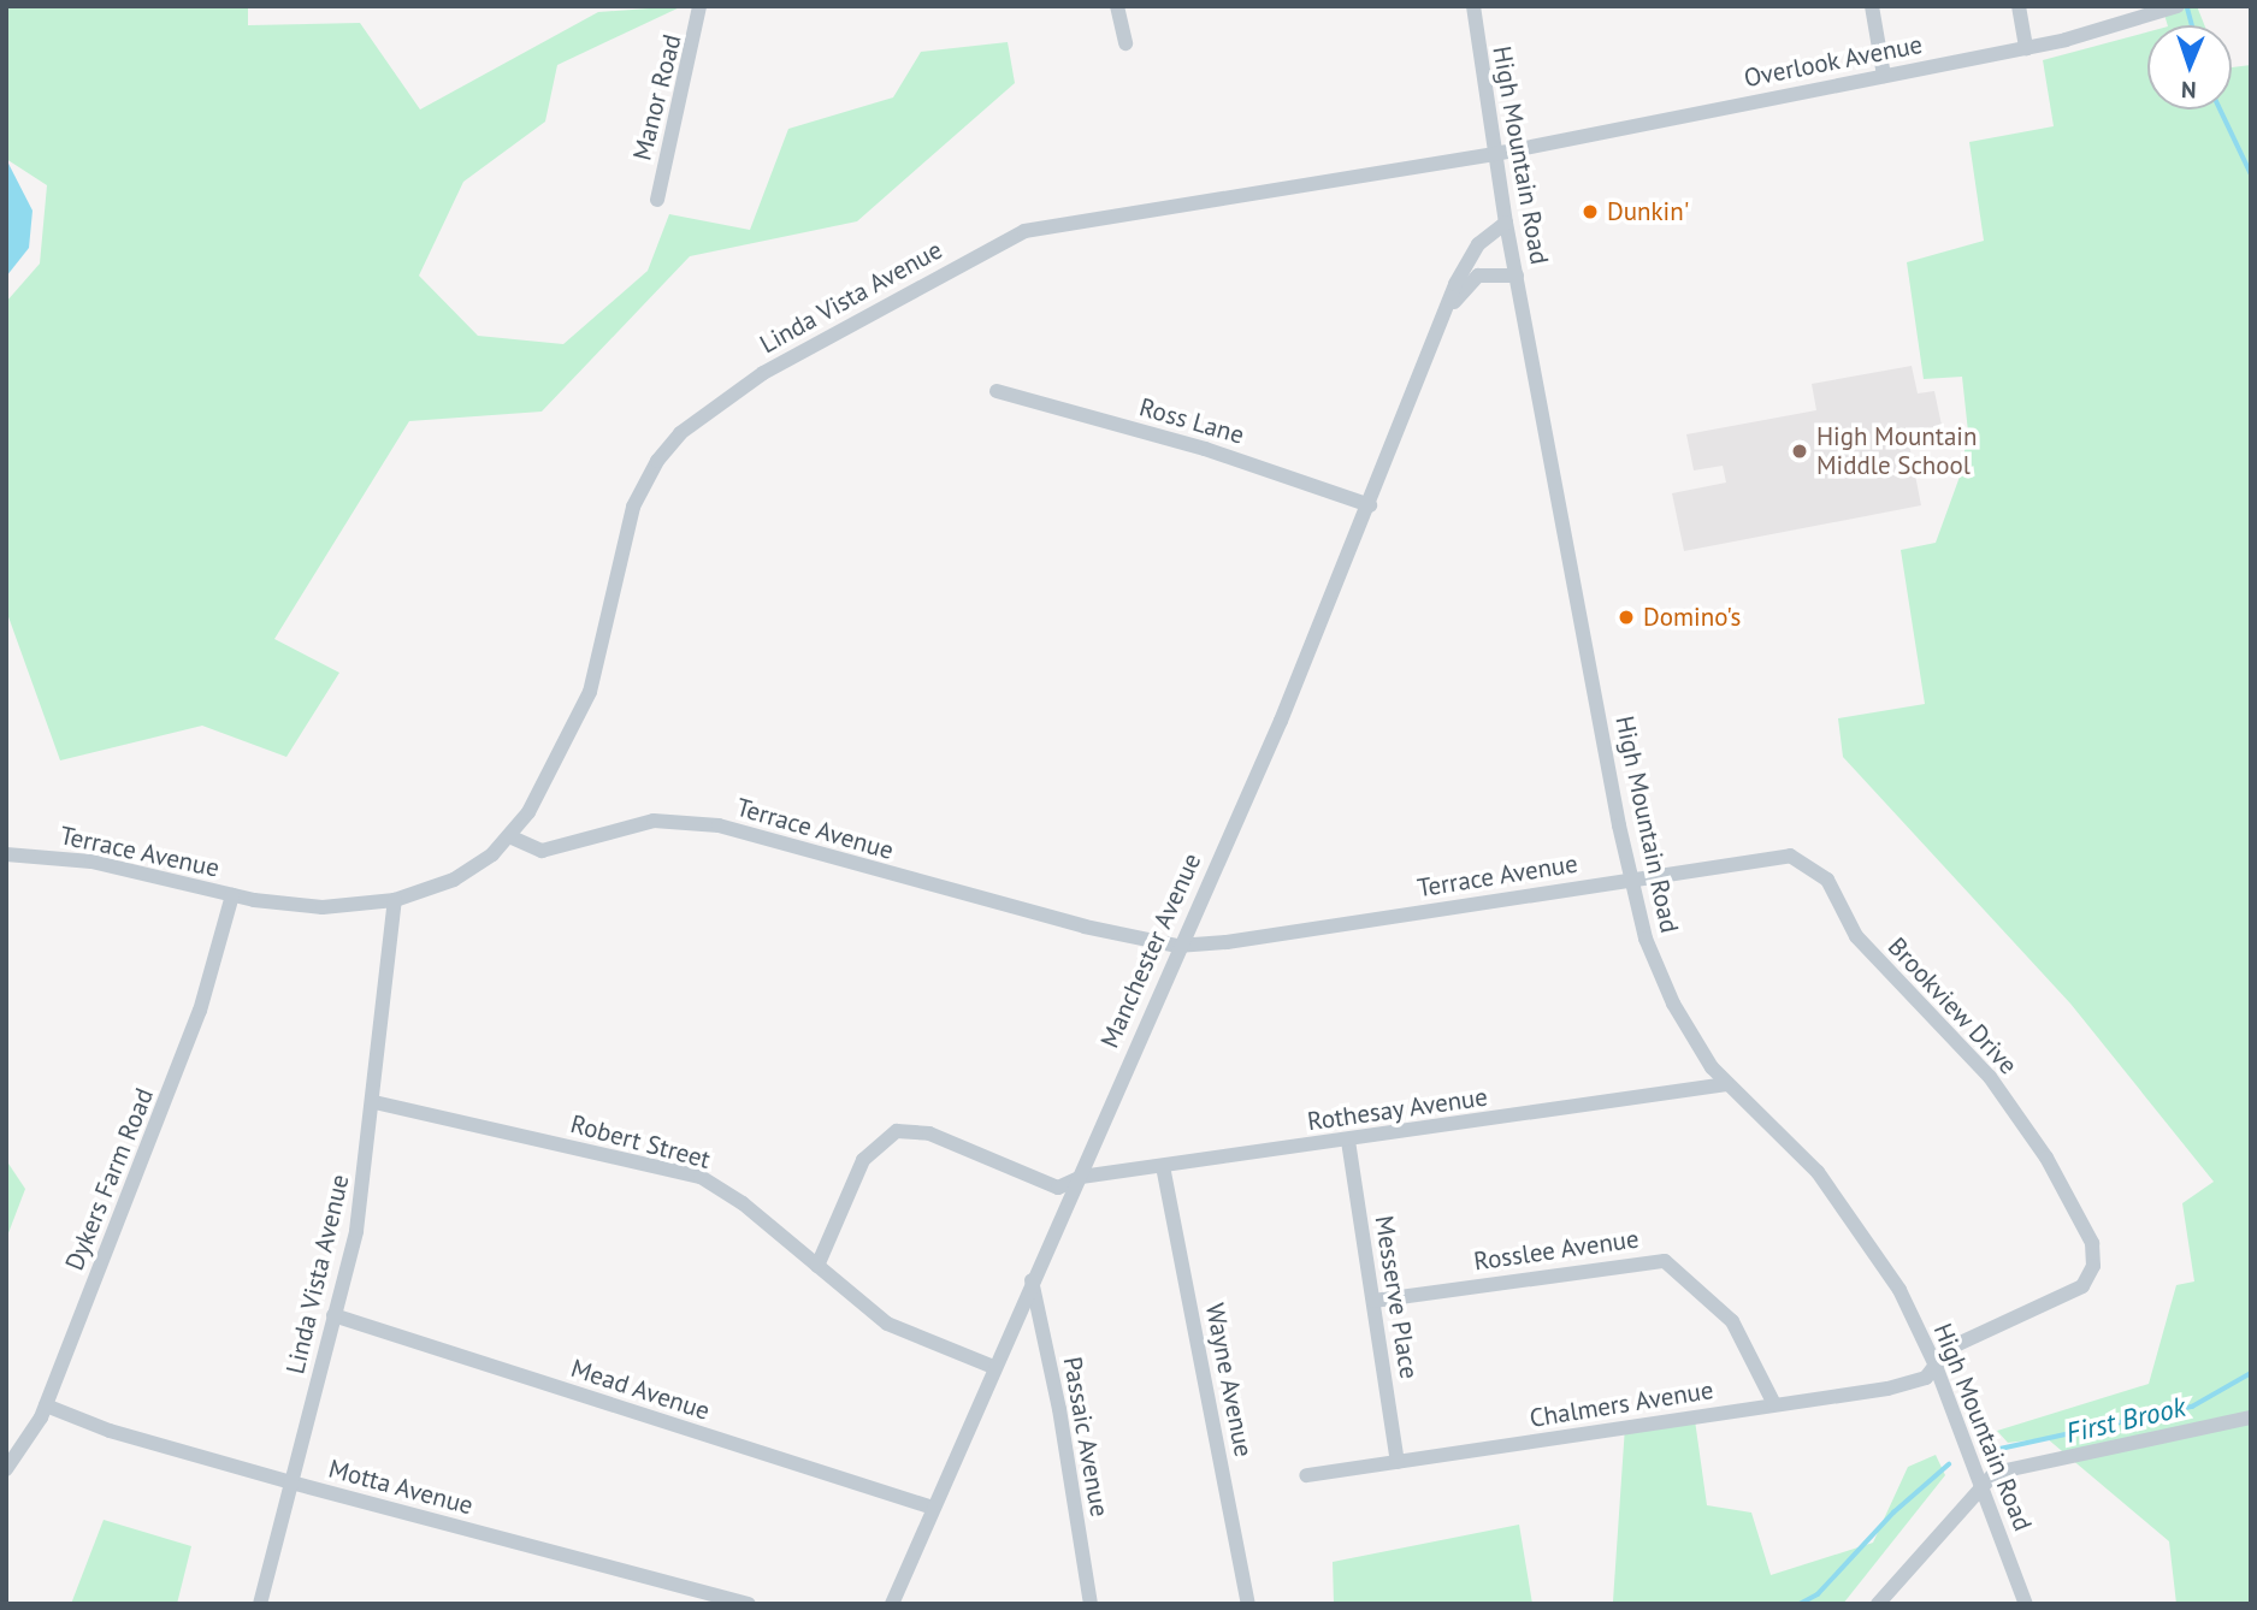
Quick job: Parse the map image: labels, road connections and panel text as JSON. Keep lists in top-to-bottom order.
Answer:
{
  "streets": {
    "street": [
      "Overlook Avenue",
      "Manor Road",
      "High Mountain Road",
      "Linda Vista Avenue",
      "Ross Lane",
      "Terrace Avenue",
      "Manchester Avenue",
      "Brookview Drive",
      "Rothesay Avenue",
      "Robert Street",
      "Dykers Farm Road",
      "Rosslee Avenue",
      "Messerve Place",
      "Wayne Avenue",
      "Mead Avenue",
      "Chalmers Avenue",
      "Passaic Avenue",
      "Motta Avenue"
    ]
  },
  "crossings": [
    ["Overlook Avenue", "High Mountain Road"],
    ["Overlook Avenue", "Linda Vista Avenue"],
    ["High Mountain Road", "Linda Vista Avenue"],
    ["High Mountain Road", "Terrace Avenue"],
    ["High Mountain Road", "Manchester Avenue"],
    ["High Mountain Road", "Brookview Drive"],
    ["High Mountain Road", "Rothesay Avenue"],
    ["High Mountain Road", "Chalmers Avenue"],
    ["Linda Vista Avenue", "Terrace Avenue"],
    ["Linda Vista Avenue", "Robert Street"],
    ["Linda Vista Avenue", "Mead Avenue"],
    ["Linda Vista Avenue", "Motta Avenue"],
    ["Ross Lane", "Manchester Avenue"],
    ["Terrace Avenue", "Manchester Avenue"],
    ["Terrace Avenue", "Brookview Drive"],
    ["Terrace Avenue", "Dykers Farm Road"],
    ["Manchester Avenue", "Rothesay Avenue"],
    ["Manchester Avenue", "Robert Street"],
    ["Manchester Avenue", "Mead Avenue"],
    ["Manchester Avenue", "Passaic Avenue"],
    ["Brookview Drive", "Chalmers Avenue"],
    ["Rothesay Avenue", "Robert Street"],
    ["Rothesay Avenue", "Messerve Place"],
    ["Rothesay Avenue", "Wayne Avenue"],
    ["Dykers Farm Road", "Motta Avenue"],
    ["Rosslee Avenue", "Messerve Place"],
    ["Rosslee Avenue", "Chalmers Avenue"],
    ["Messerve Place", "Chalmers Avenue"]
  ],
  "water": ["First Brook"],
  "places": ["Dunkin'", "High Mountain Middle School", "Domino's"],
  "north": "bottom"
}
